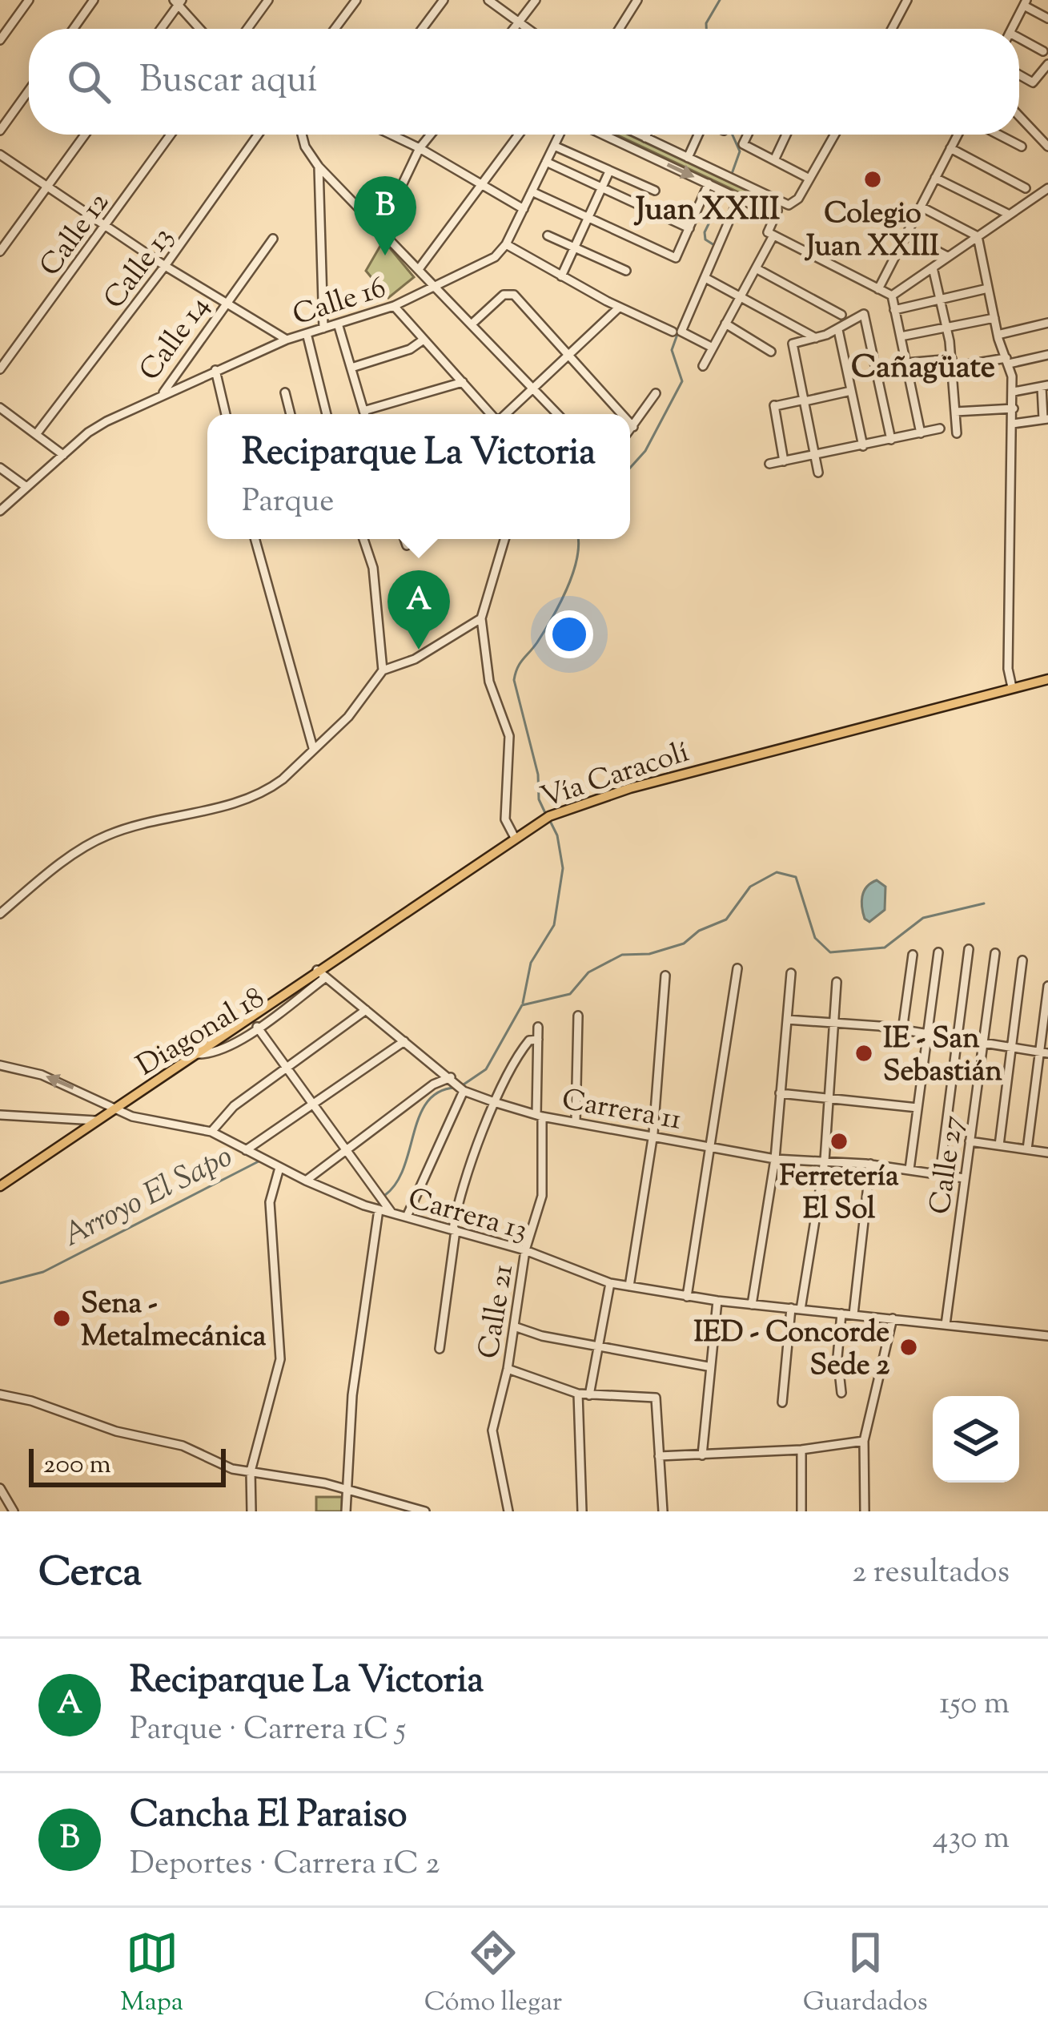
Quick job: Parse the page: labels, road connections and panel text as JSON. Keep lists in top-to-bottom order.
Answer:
{
  "streets": {
    "main road": ["Vía Caracolí", "Diagonal 18"],
    "street": [
      "Calle 12",
      "Calle 13",
      "Calle 16",
      "Calle 14",
      "Carrera 11",
      "Calle 27",
      "Carrera 13",
      "Calle 21"
    ]
  },
  "crossings": [
    ["Calle 16", "Calle 14"],
    ["Vía Caracolí", "Diagonal 18"],
    ["Vía Caracolí", "Carrera 11"],
    ["Diagonal 18", "Carrera 11"],
    ["Diagonal 18", "Carrera 13"],
    ["Carrera 11", "Calle 27"],
    ["Carrera 11", "Calle 21"],
    ["Calle 27", "Carrera 13"],
    ["Carrera 13", "Calle 21"]
  ],
  "districts": ["Juan XXIII", "Cañagüate"],
  "water": ["Arroyo El Sapo"],
  "places": [
    "Colegio Juan XXIII",
    "IE - San Sebastián",
    "Ferretería El Sol",
    "Sena - Metalmecánica",
    "IED - Concorde Sede 2"
  ],
  "scale_bar": "200 m",
  "page": {
    "search": "Buscar aquí",
    "pins": ["B", "A"],
    "popup": ["Reciparque La Victoria", "Parque"],
    "scale": "200 m",
    "heading": ["Cerca", "2 resultados"],
    "list": [
      {
        "mark": "A",
        "name": "Reciparque La Victoria",
        "note": "Parque · Carrera 1C 5",
        "value": "150 m"
      },
      {
        "mark": "B",
        "name": "Cancha El Paraiso",
        "note": "Deportes · Carrera 1C 2",
        "value": "430 m"
      }
    ],
    "nav": ["Mapa", "Cómo llegar", "Guardados"]
  }
}
